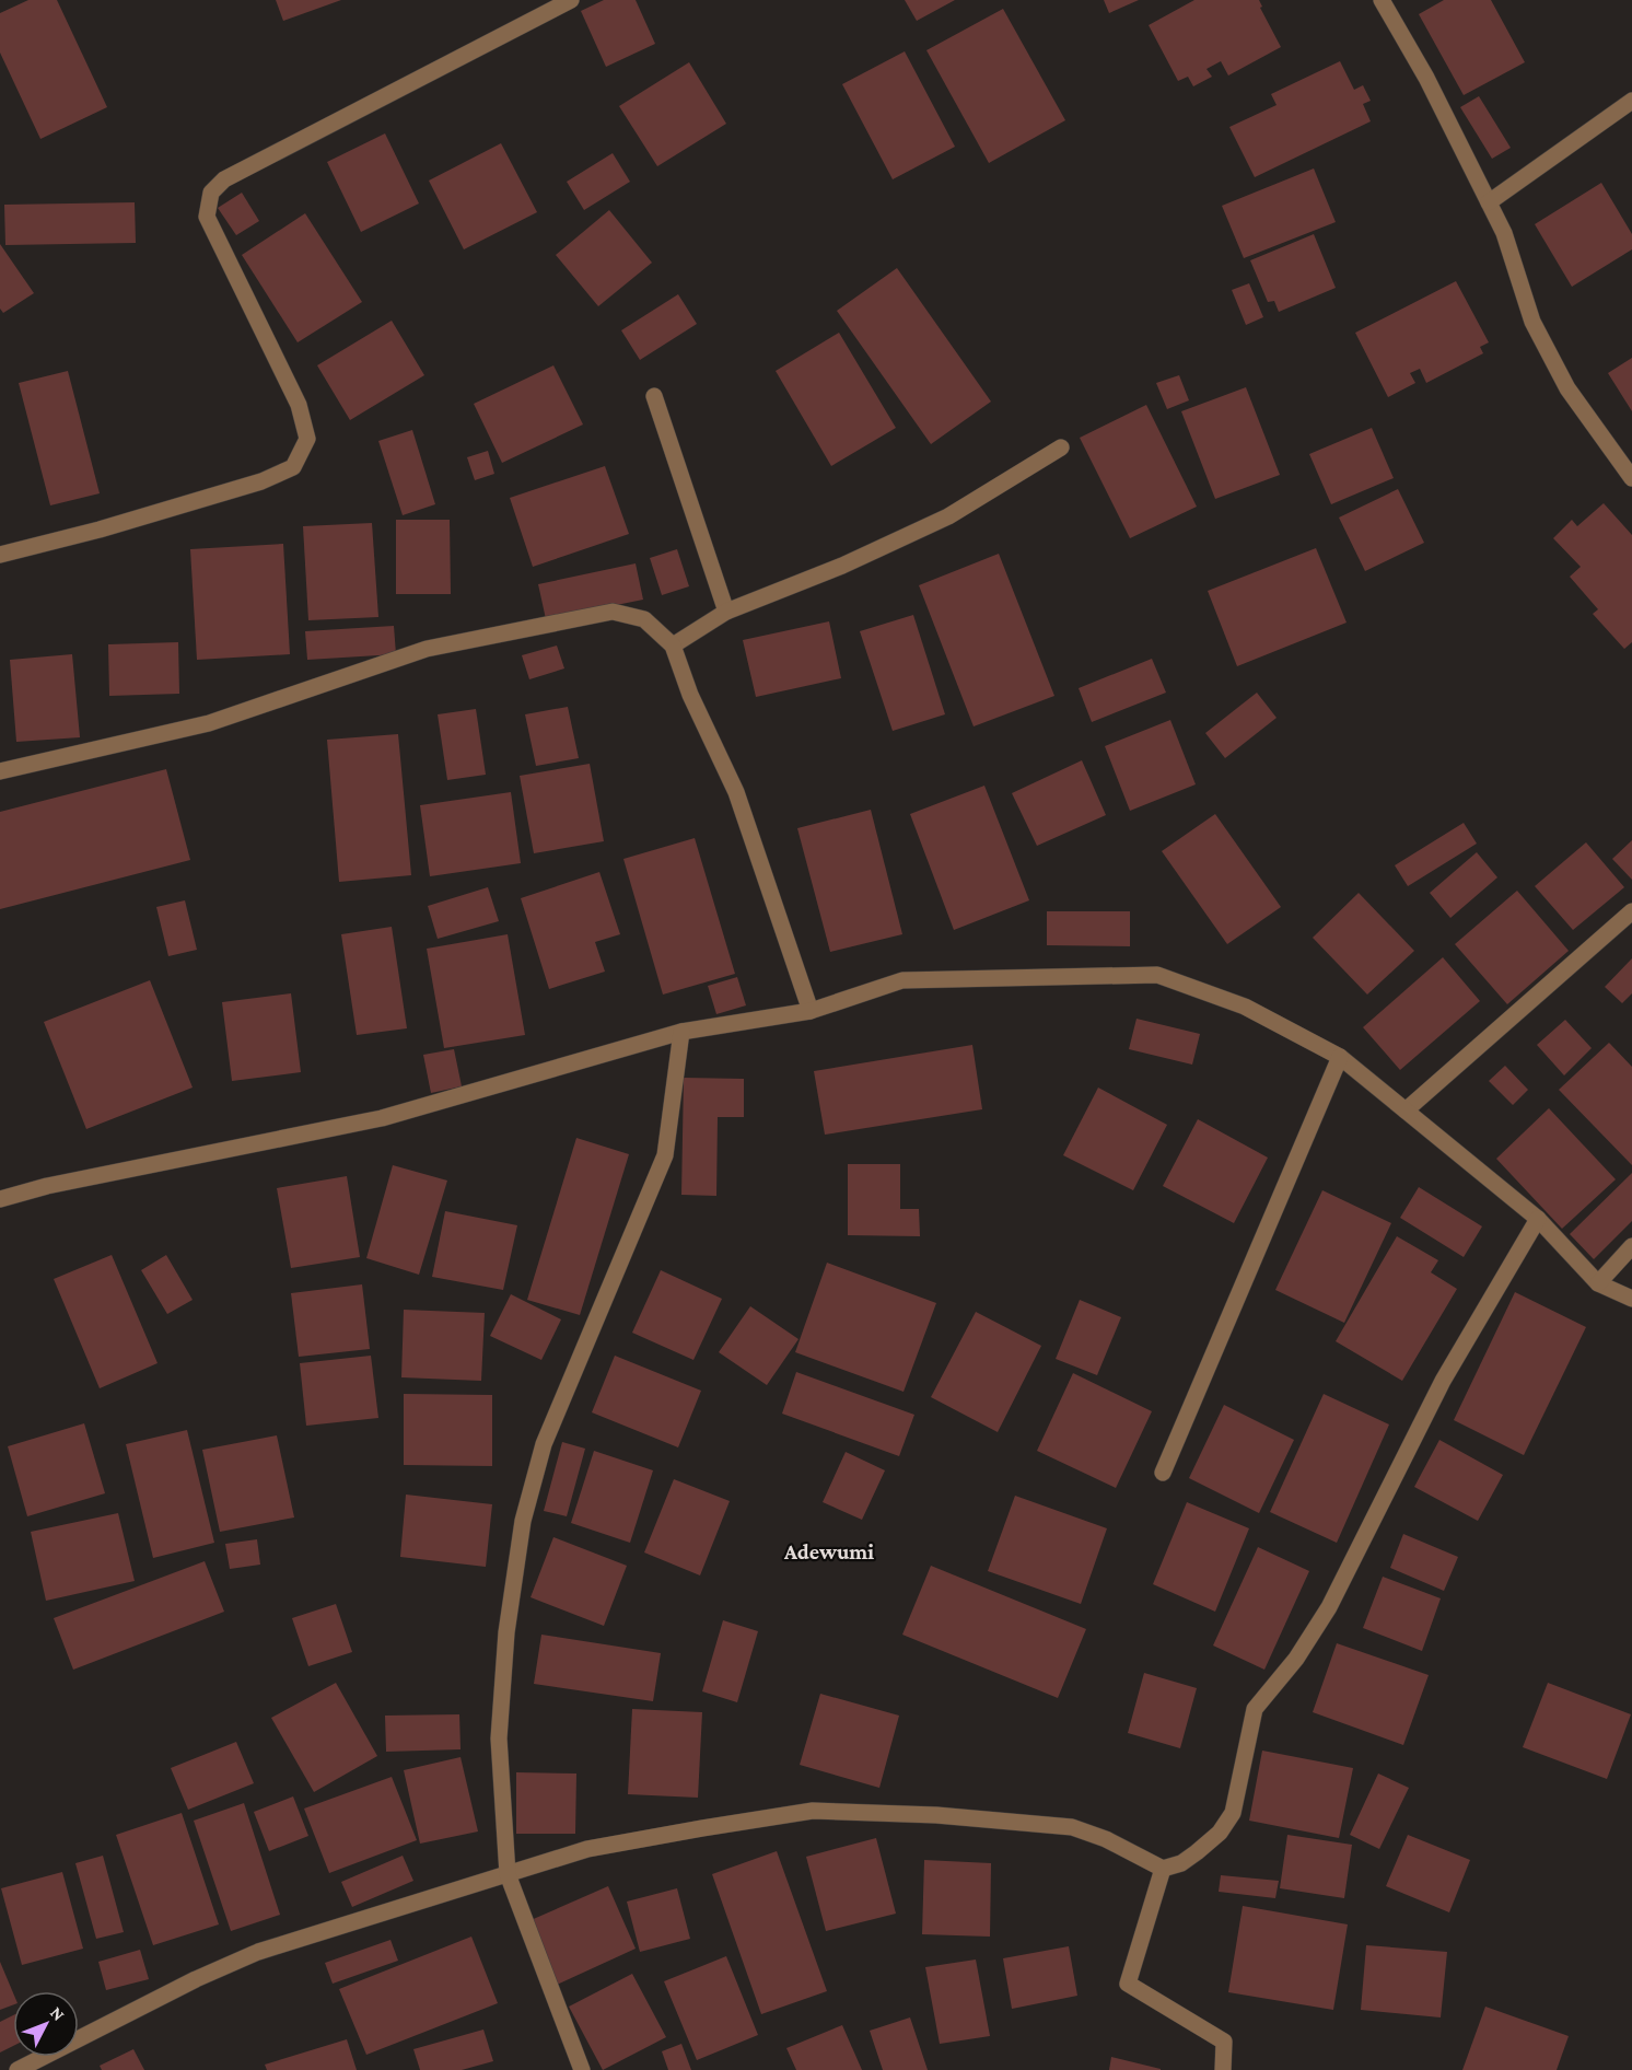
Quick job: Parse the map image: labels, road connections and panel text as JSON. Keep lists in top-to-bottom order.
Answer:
{
  "districts": ["Adewumi"],
  "north": "top right"
}
